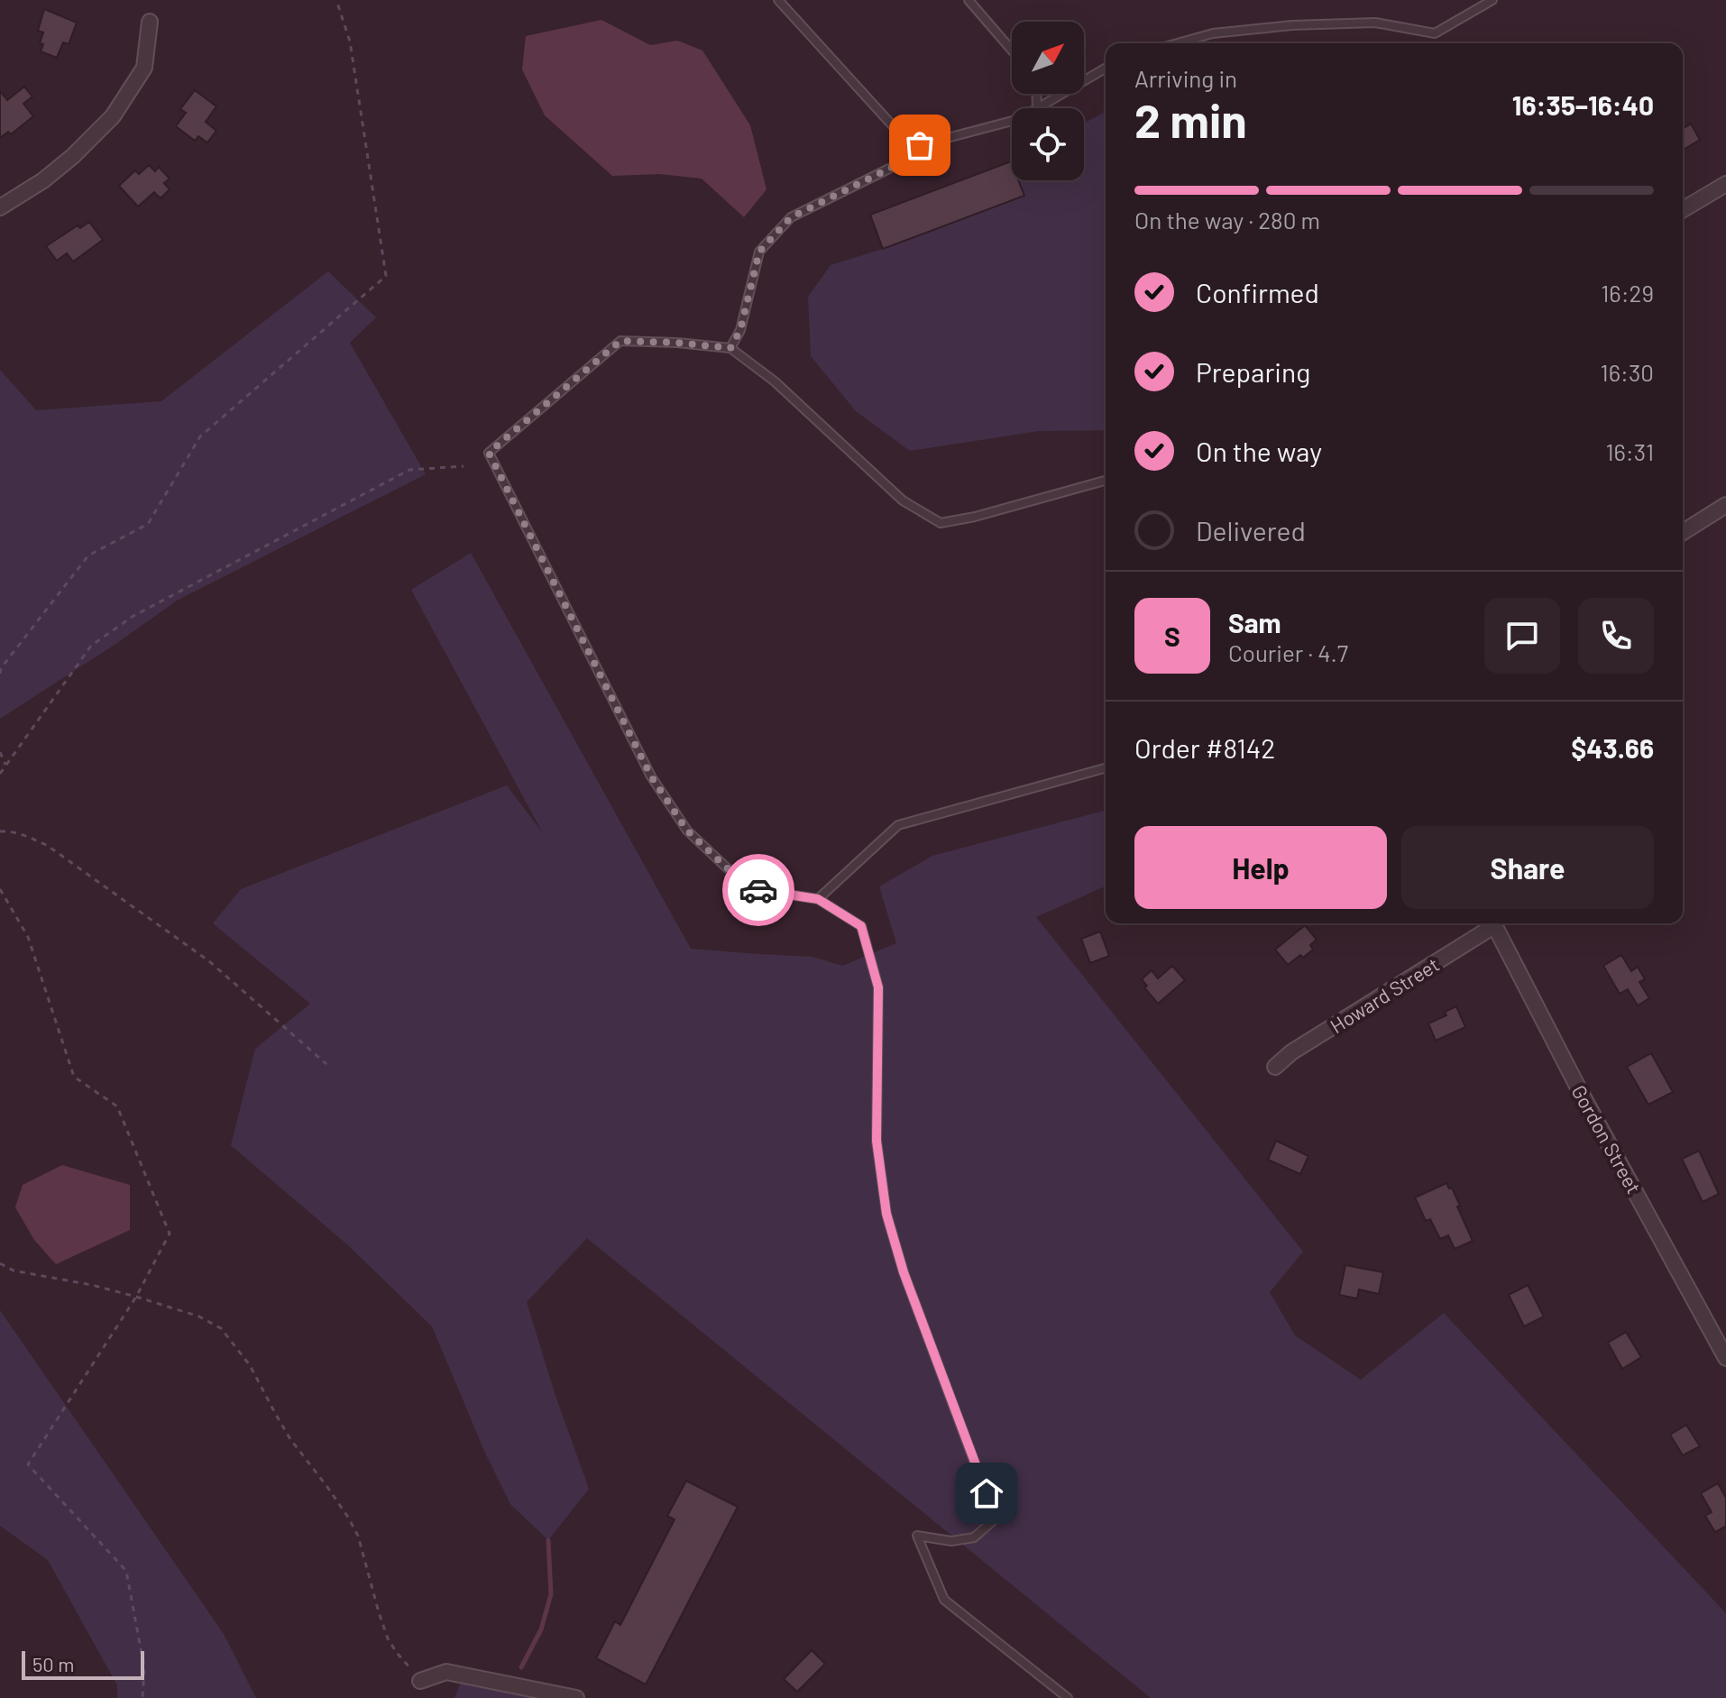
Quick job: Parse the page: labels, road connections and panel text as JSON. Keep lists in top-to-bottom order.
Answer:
{
  "streets": {
    "street": ["Howard Street", "Gordon Street"]
  },
  "scale_bar": "50 m",
  "north": "top right",
  "page": {
    "heading": ["2 min", "Arriving in", "16:35–16:40"],
    "panel": [
      "Sam",
      "Courier · 4.7",
      "Order #8142",
      "$43.66"
    ],
    "bar": "On the way · 280 m",
    "list": [
      ["Confirmed", "16:29"],
      ["Preparing", "16:30"],
      ["On the way", "16:31"],
      "Delivered"
    ],
    "round": "S",
    "buttons": ["Help", "Share"],
    "scale": "50 m"
  }
}
